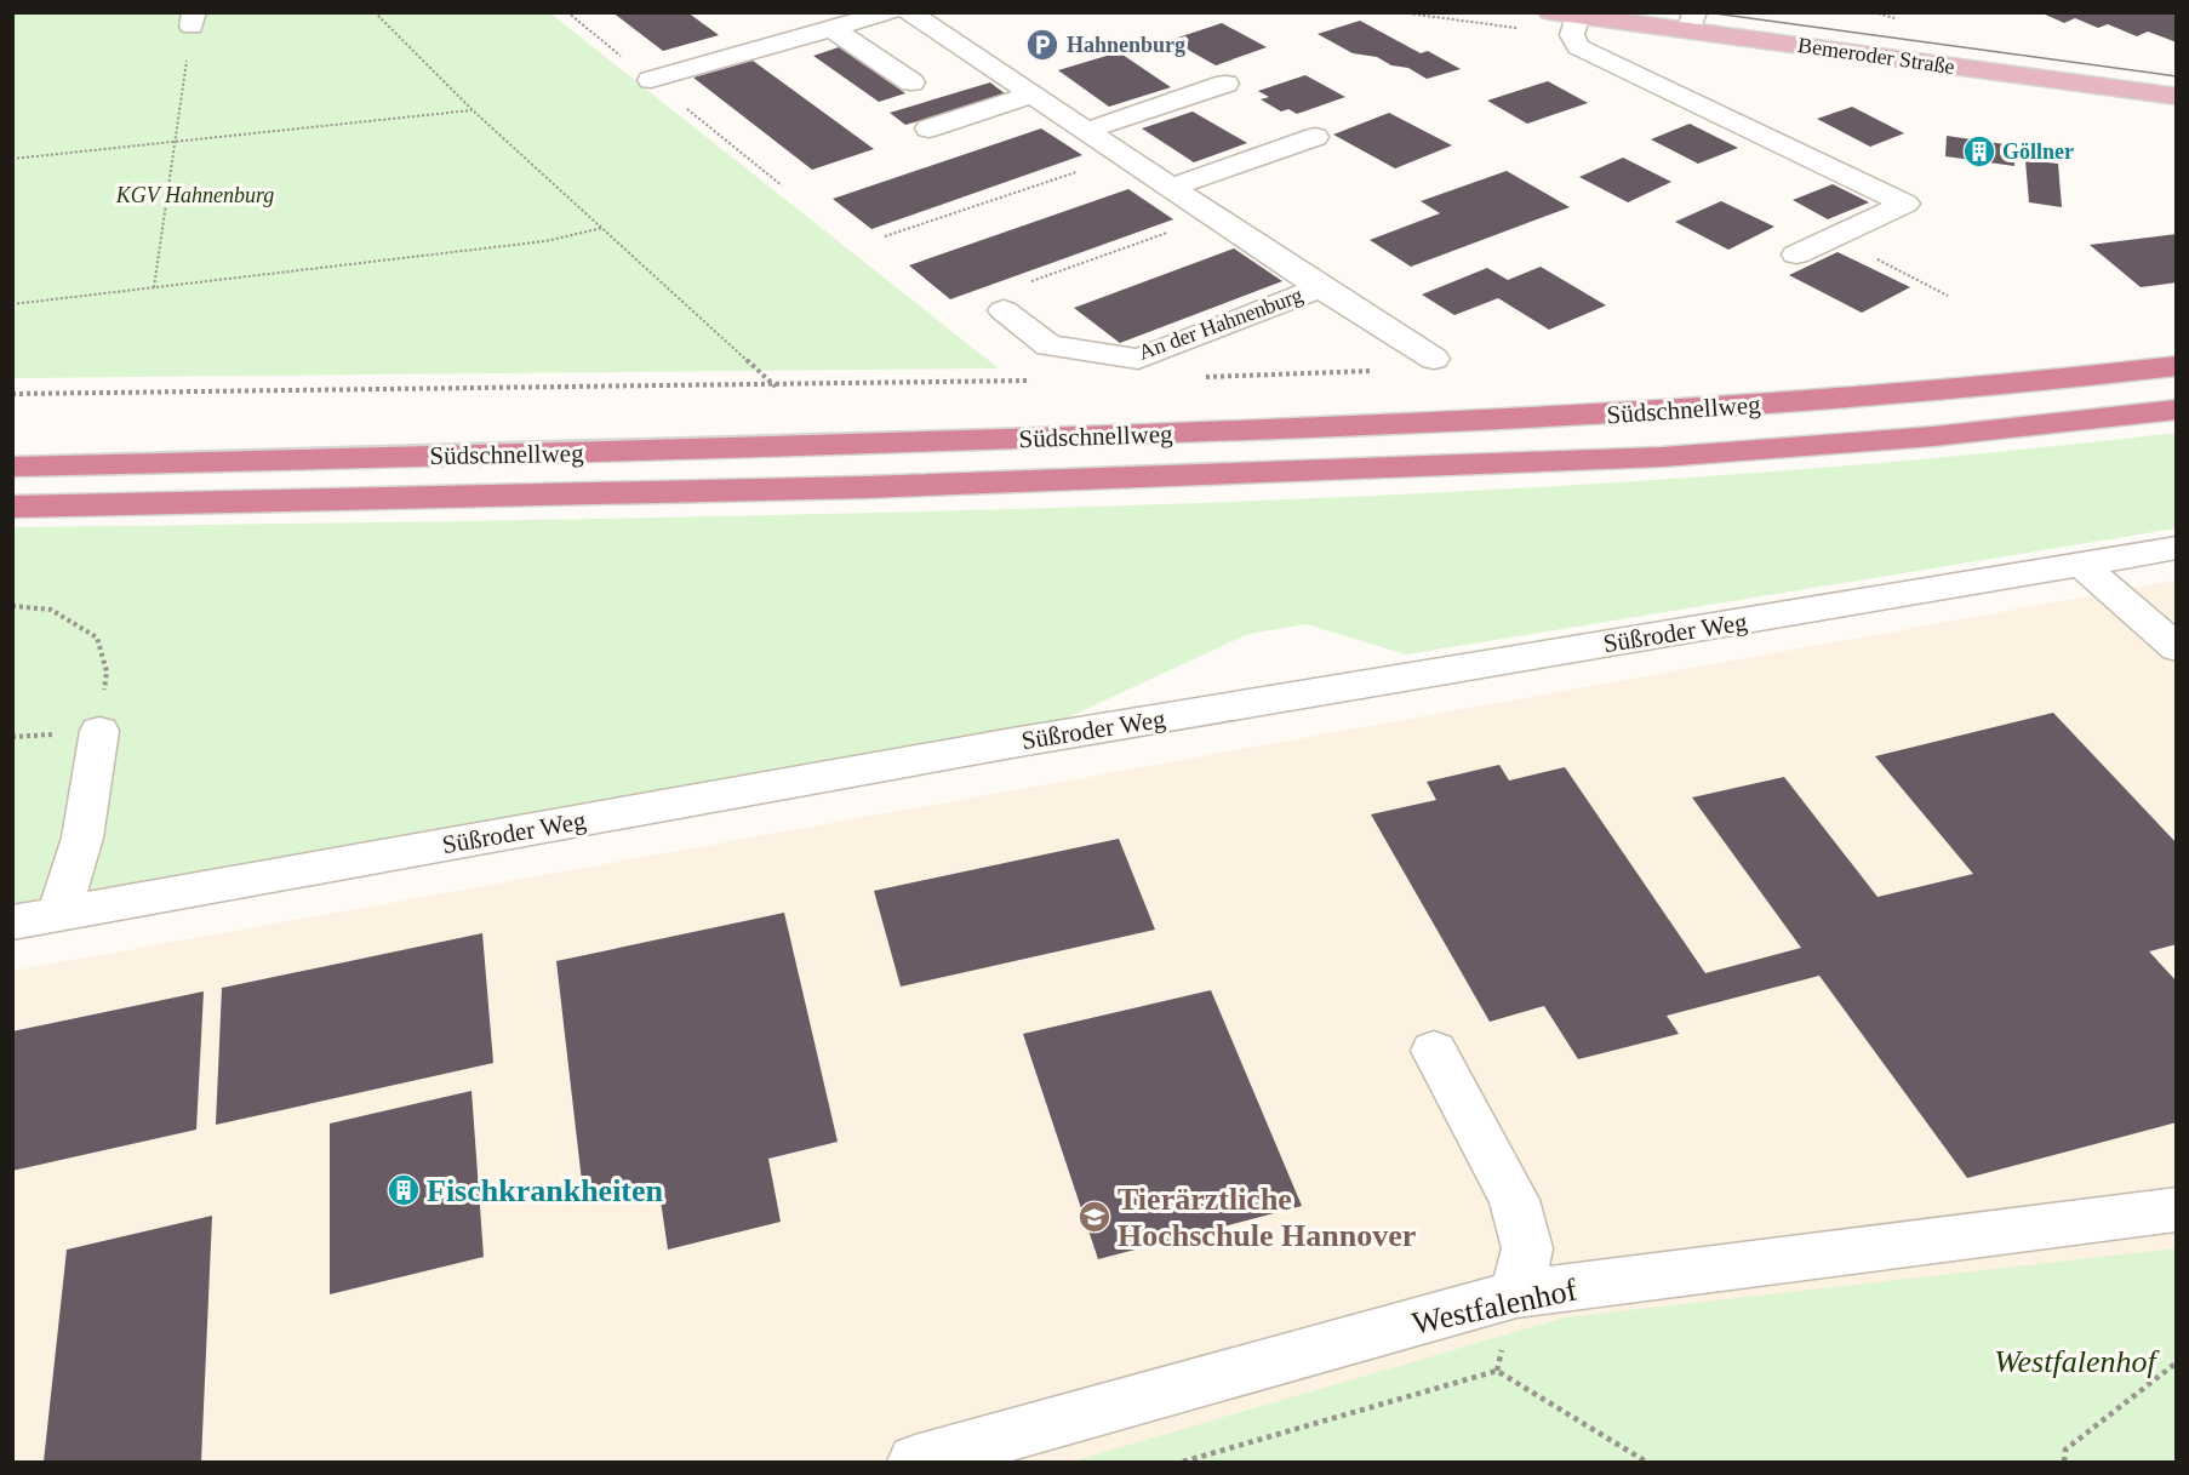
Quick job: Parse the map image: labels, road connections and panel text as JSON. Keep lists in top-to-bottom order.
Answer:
{
  "streets": {
    "highway": ["Südschnellweg"],
    "main road": ["Bemeroder Straße"],
    "street": ["An der Hahnenburg", "Süßroder Weg", "Westfalenhof"]
  },
  "parks": ["KGV Hahnenburg", "Westfalenhof"],
  "places": {
    "parking": ["Hahnenburg"],
    "building": ["Göllner", "Fischkrankheiten"],
    "school or university": ["Tierärztliche Hochschule Hannover"]
  }
}
